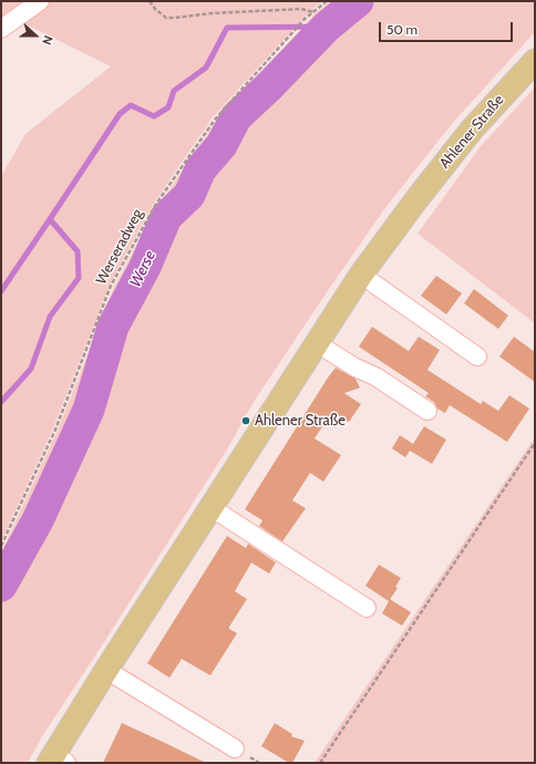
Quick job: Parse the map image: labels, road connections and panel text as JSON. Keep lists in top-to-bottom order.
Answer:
{
  "streets": {
    "main road": ["Ahlener Straße"],
    "path": ["Werseradweg"]
  },
  "water": ["Werse"],
  "places": ["Ahlener Straße"],
  "scale_bar": "50 m",
  "north": "right"
}
